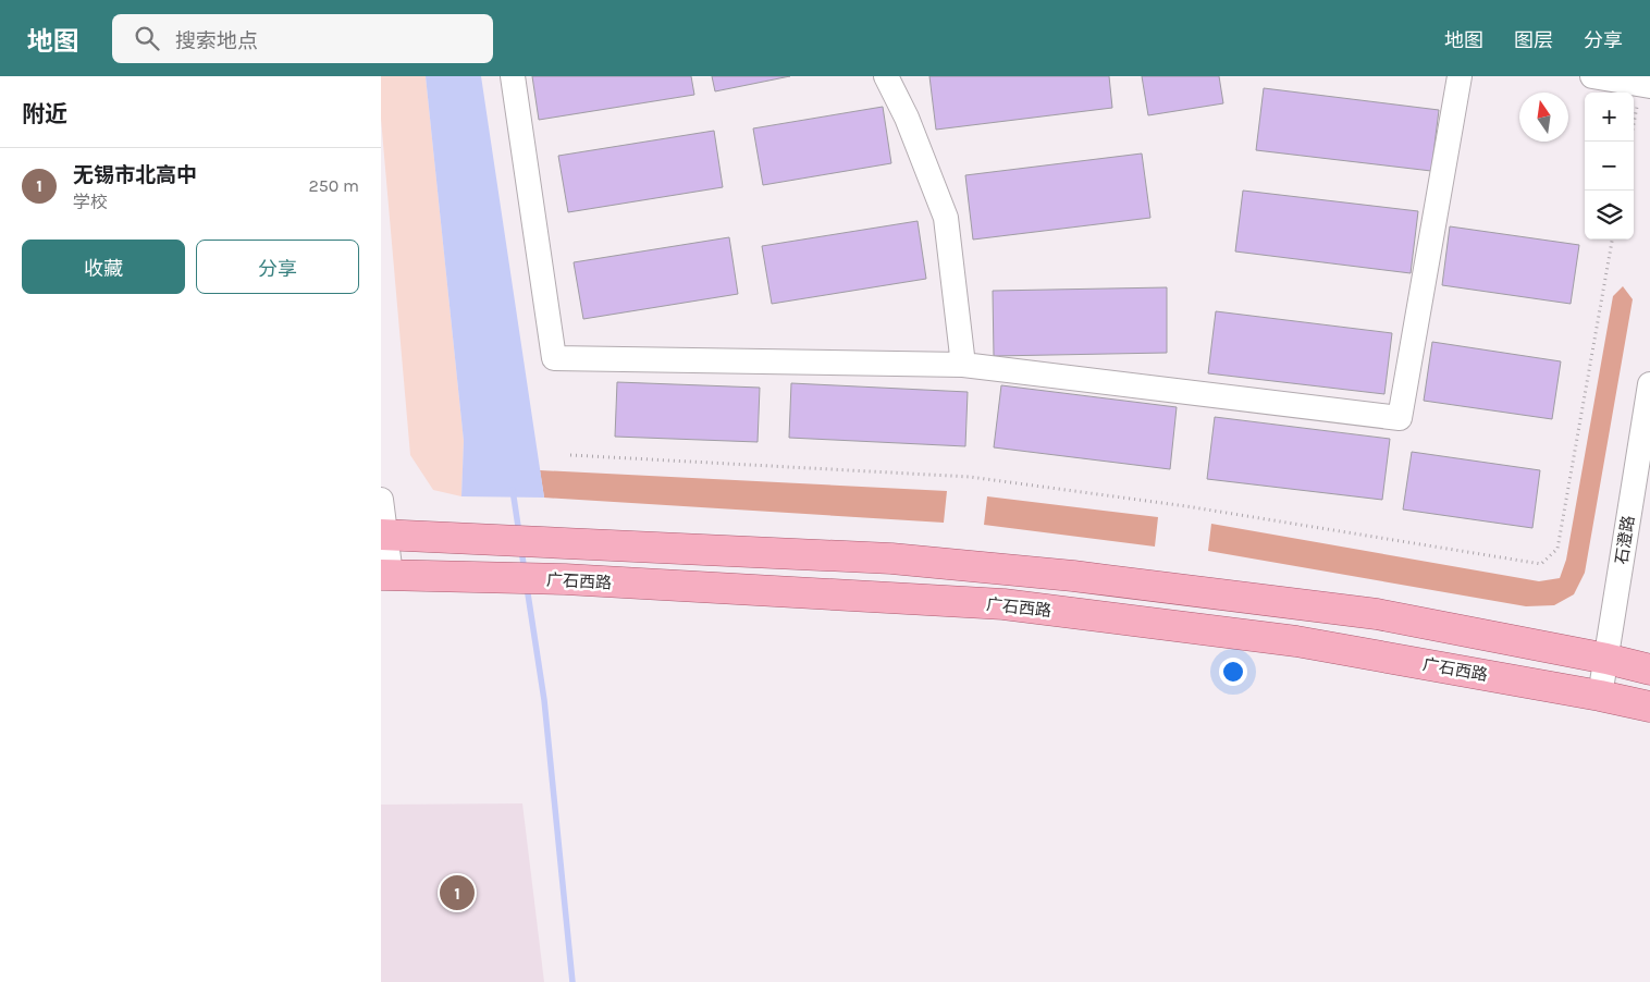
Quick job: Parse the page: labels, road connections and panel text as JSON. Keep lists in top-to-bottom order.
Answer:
{
  "streets": {
    "main road": ["广石西路"],
    "street": ["石澄路"]
  },
  "crossings": [
    ["石澄路", "广石西路"]
  ],
  "north": "top",
  "page": {
    "header": "地图",
    "search": "搜索地点",
    "nav": ["地图", "图层", "分享"],
    "heading": "附近",
    "map_buttons": ["+", "−"],
    "list": [
      {
        "mark": "1",
        "name": "无锡市北高中",
        "note": "学校",
        "value": "250 m"
      }
    ],
    "buttons": ["收藏", "分享"],
    "pins": "1"
  }
}
